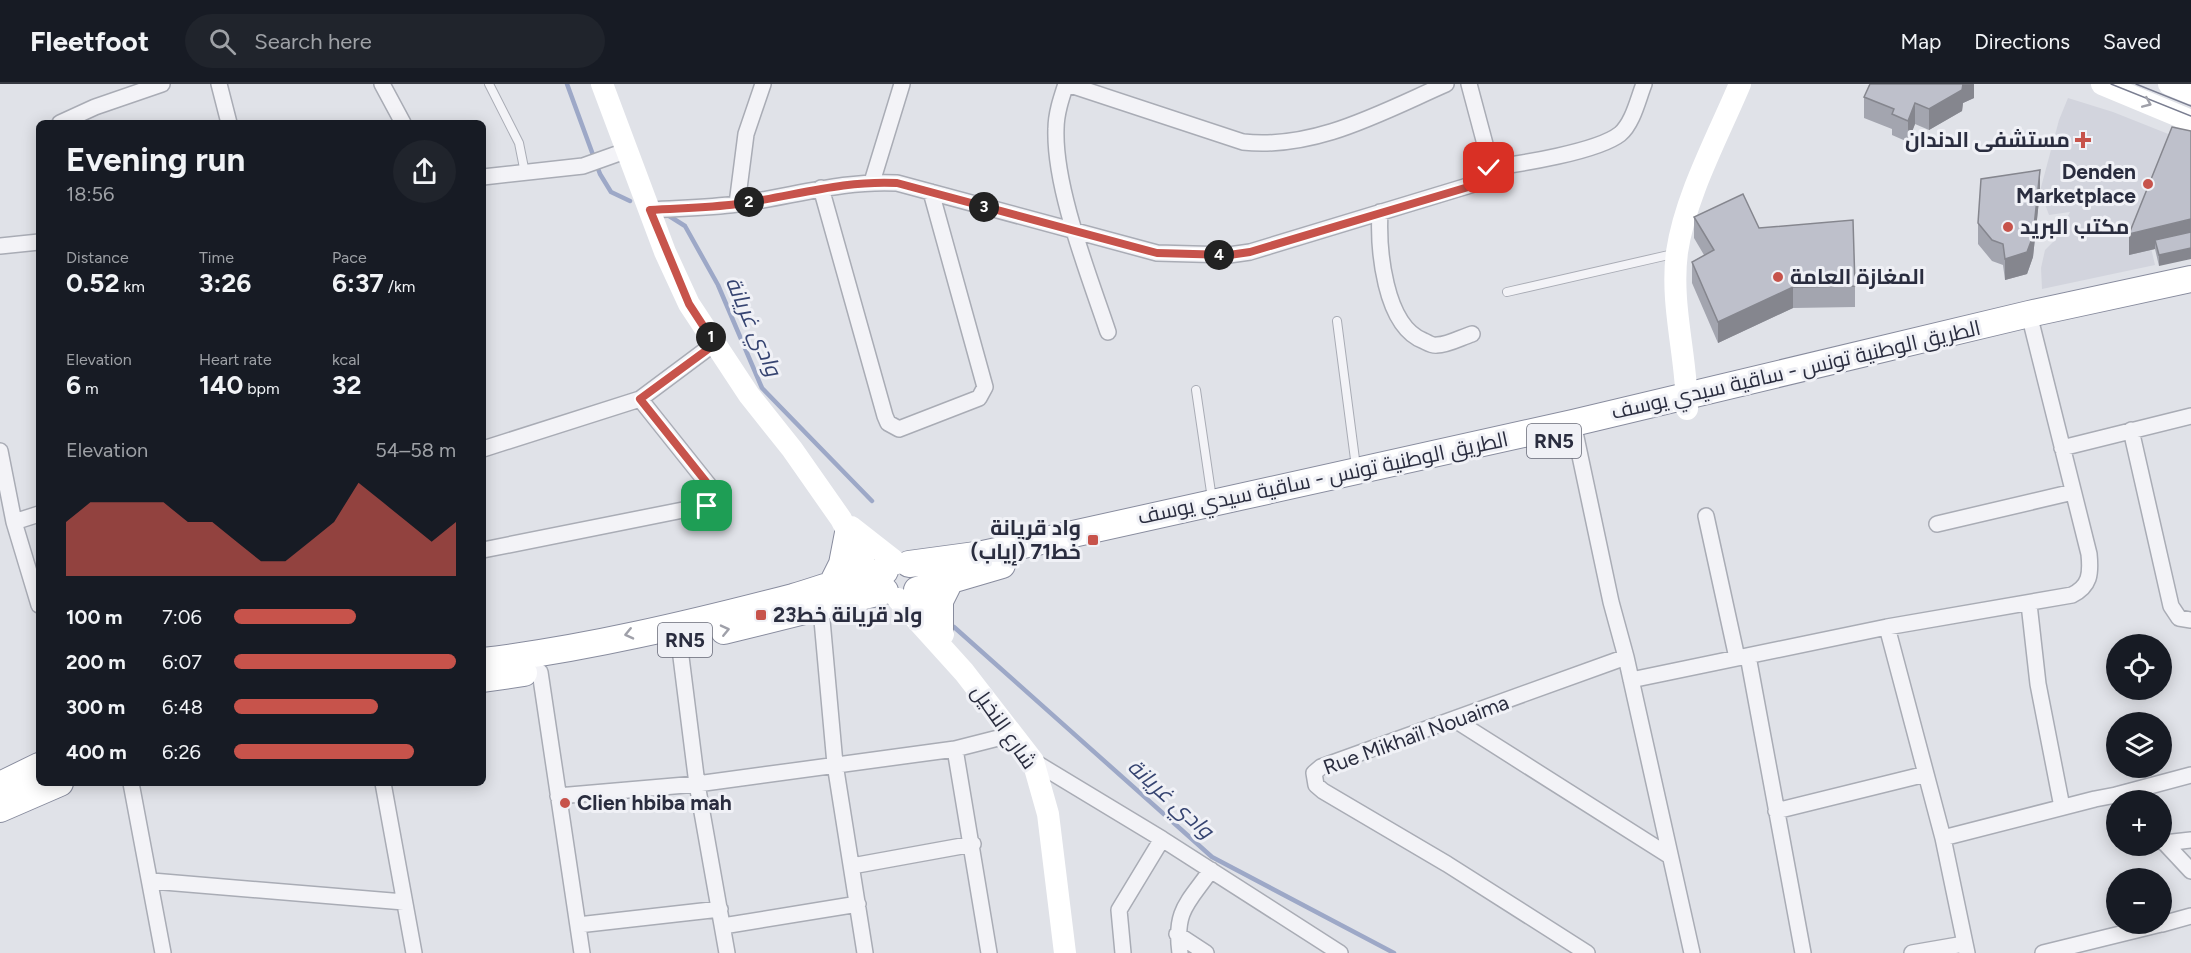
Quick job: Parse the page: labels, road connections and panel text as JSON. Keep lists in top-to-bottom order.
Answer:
{
  "streets": {
    "highway": ["الطريق الوطنية تونس - ساقية سيدي يوسف", "RN5"],
    "main road": ["شارع النخيل"],
    "street": ["Rue Mikhaïl Nouaima"]
  },
  "crossings": [
    ["الطريق الوطنية تونس - ساقية سيدي يوسف", "شارع النخيل"]
  ],
  "water": ["وادي غريانة"],
  "places": {
    "health": ["مستشفى الدندان"],
    "other": [
      "Denden Marketplace",
      "مكتب البريد",
      "المغازة العامة",
      "Clien hbiba mah"
    ],
    "transit": ["واد قريانة خط71 (إياب)", "واد قريانة خط23"]
  },
  "page": {
    "header": "Fleetfoot",
    "search": "Search here",
    "nav": ["Map", "Directions", "Saved"],
    "heading": ["Evening run", "18:56"],
    "pins": [
      "2",
      "3",
      "4",
      "1"
    ],
    "stats": [
      ["Distance", "0.52 km"],
      ["Time", "3:26"],
      ["Pace", "6:37 /km"],
      ["Elevation", "6 m"],
      ["Heart rate", "140 bpm"],
      ["kcal", "32"]
    ],
    "chart": ["Elevation", "54–58 m"],
    "list": [
      {
        "name": "100 m",
        "note": "7:06"
      },
      {
        "name": "200 m",
        "note": "6:07"
      },
      {
        "name": "300 m",
        "note": "6:48"
      },
      {
        "name": "400 m",
        "note": "6:26"
      }
    ],
    "map_buttons": ["+", "−"]
  }
}
